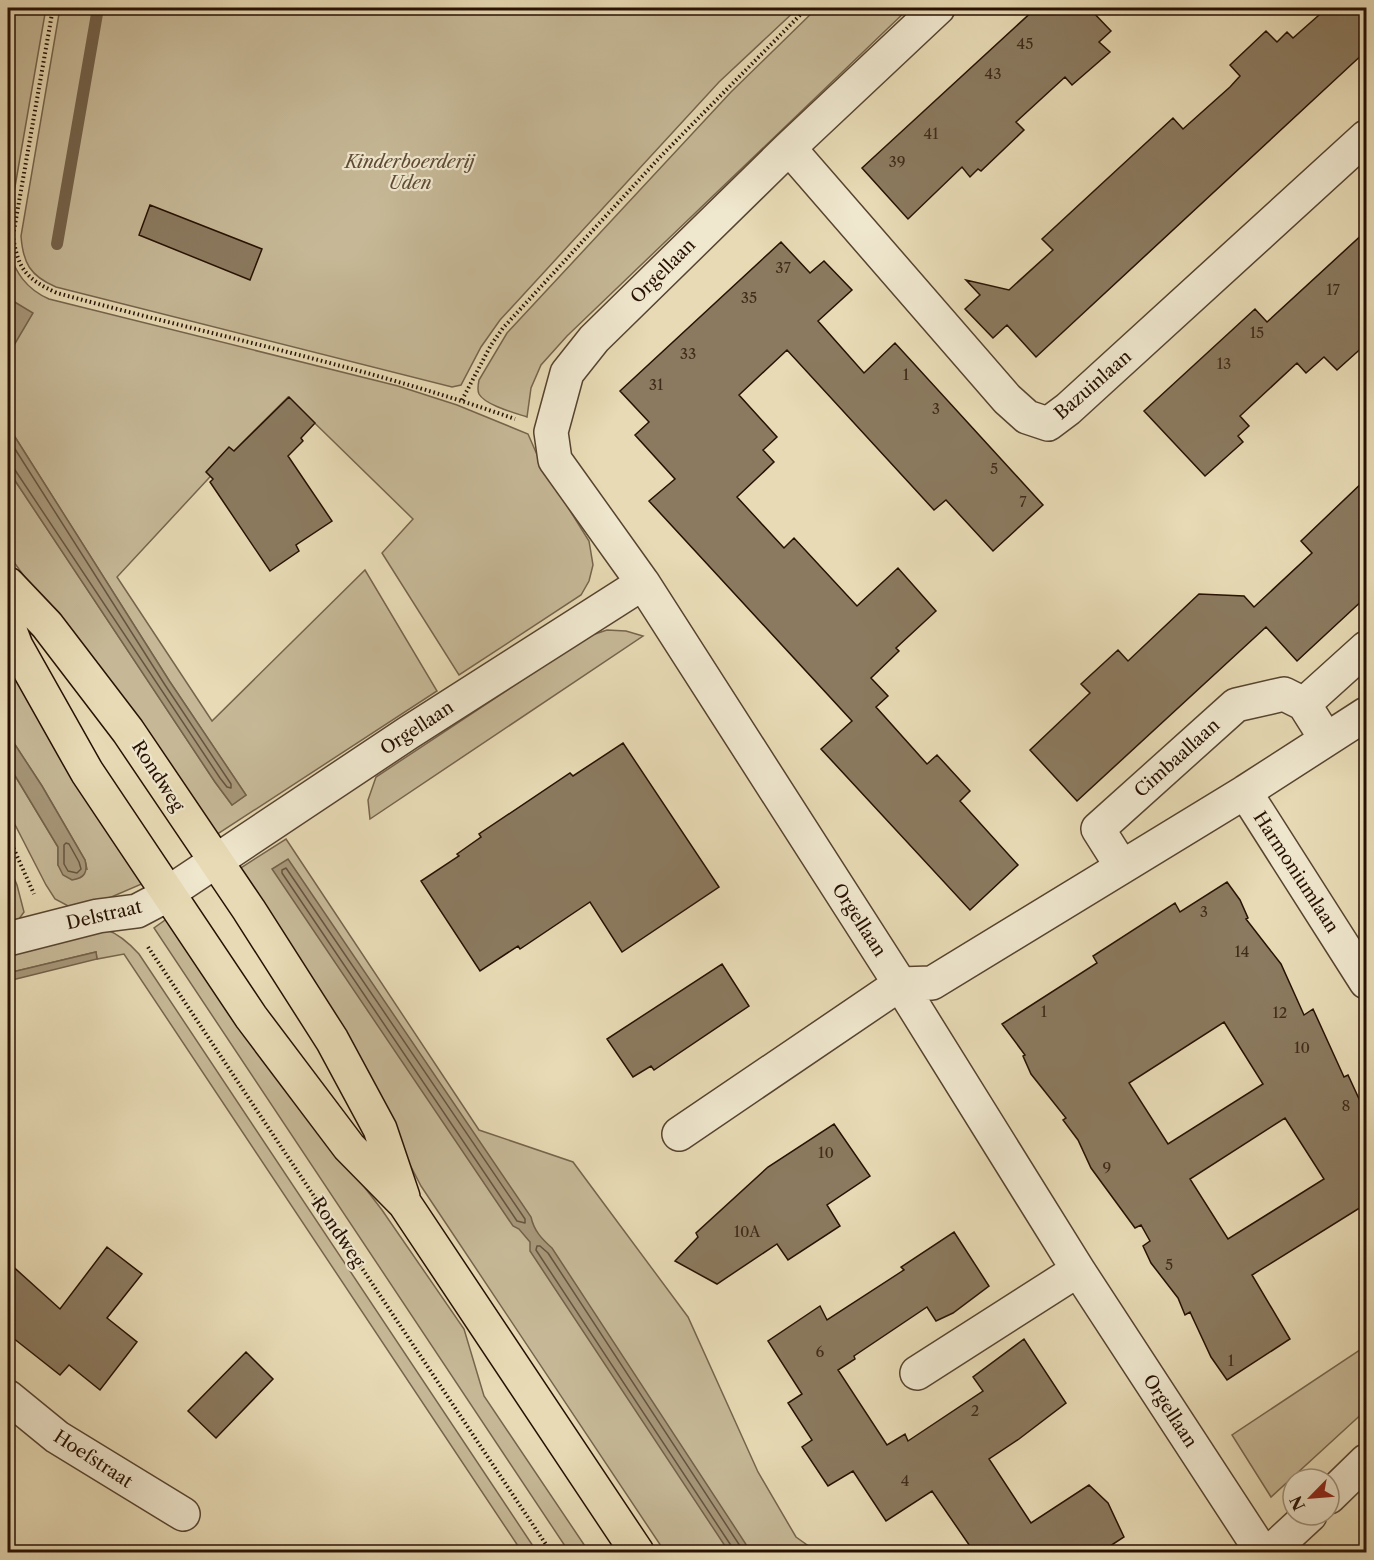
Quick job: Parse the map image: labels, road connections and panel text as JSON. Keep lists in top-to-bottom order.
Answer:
{
  "streets": {
    "main road": ["Rondweg"],
    "street": [
      "Orgellaan",
      "Bazuinlaan",
      "Cimbaallaan",
      "Harmoniumlaan",
      "Delstraat",
      "Hoefstraat"
    ]
  },
  "crossings": [
    ["Orgellaan", "Bazuinlaan"],
    ["Orgellaan", "Rondweg"],
    ["Orgellaan", "Delstraat"],
    ["Rondweg", "Delstraat"]
  ],
  "parks": ["Kinderboerderij Uden"],
  "house_numbers": [
    "45",
    "43",
    "41",
    "39",
    "37",
    "17",
    "35",
    "15",
    "33",
    "13",
    "1",
    "31",
    "3",
    "5",
    "7",
    "3",
    "14",
    "1",
    "12",
    "10",
    "8",
    "10",
    "9",
    "10A",
    "5",
    "6",
    "1",
    "2",
    "4"
  ],
  "north": "bottom left"
}
